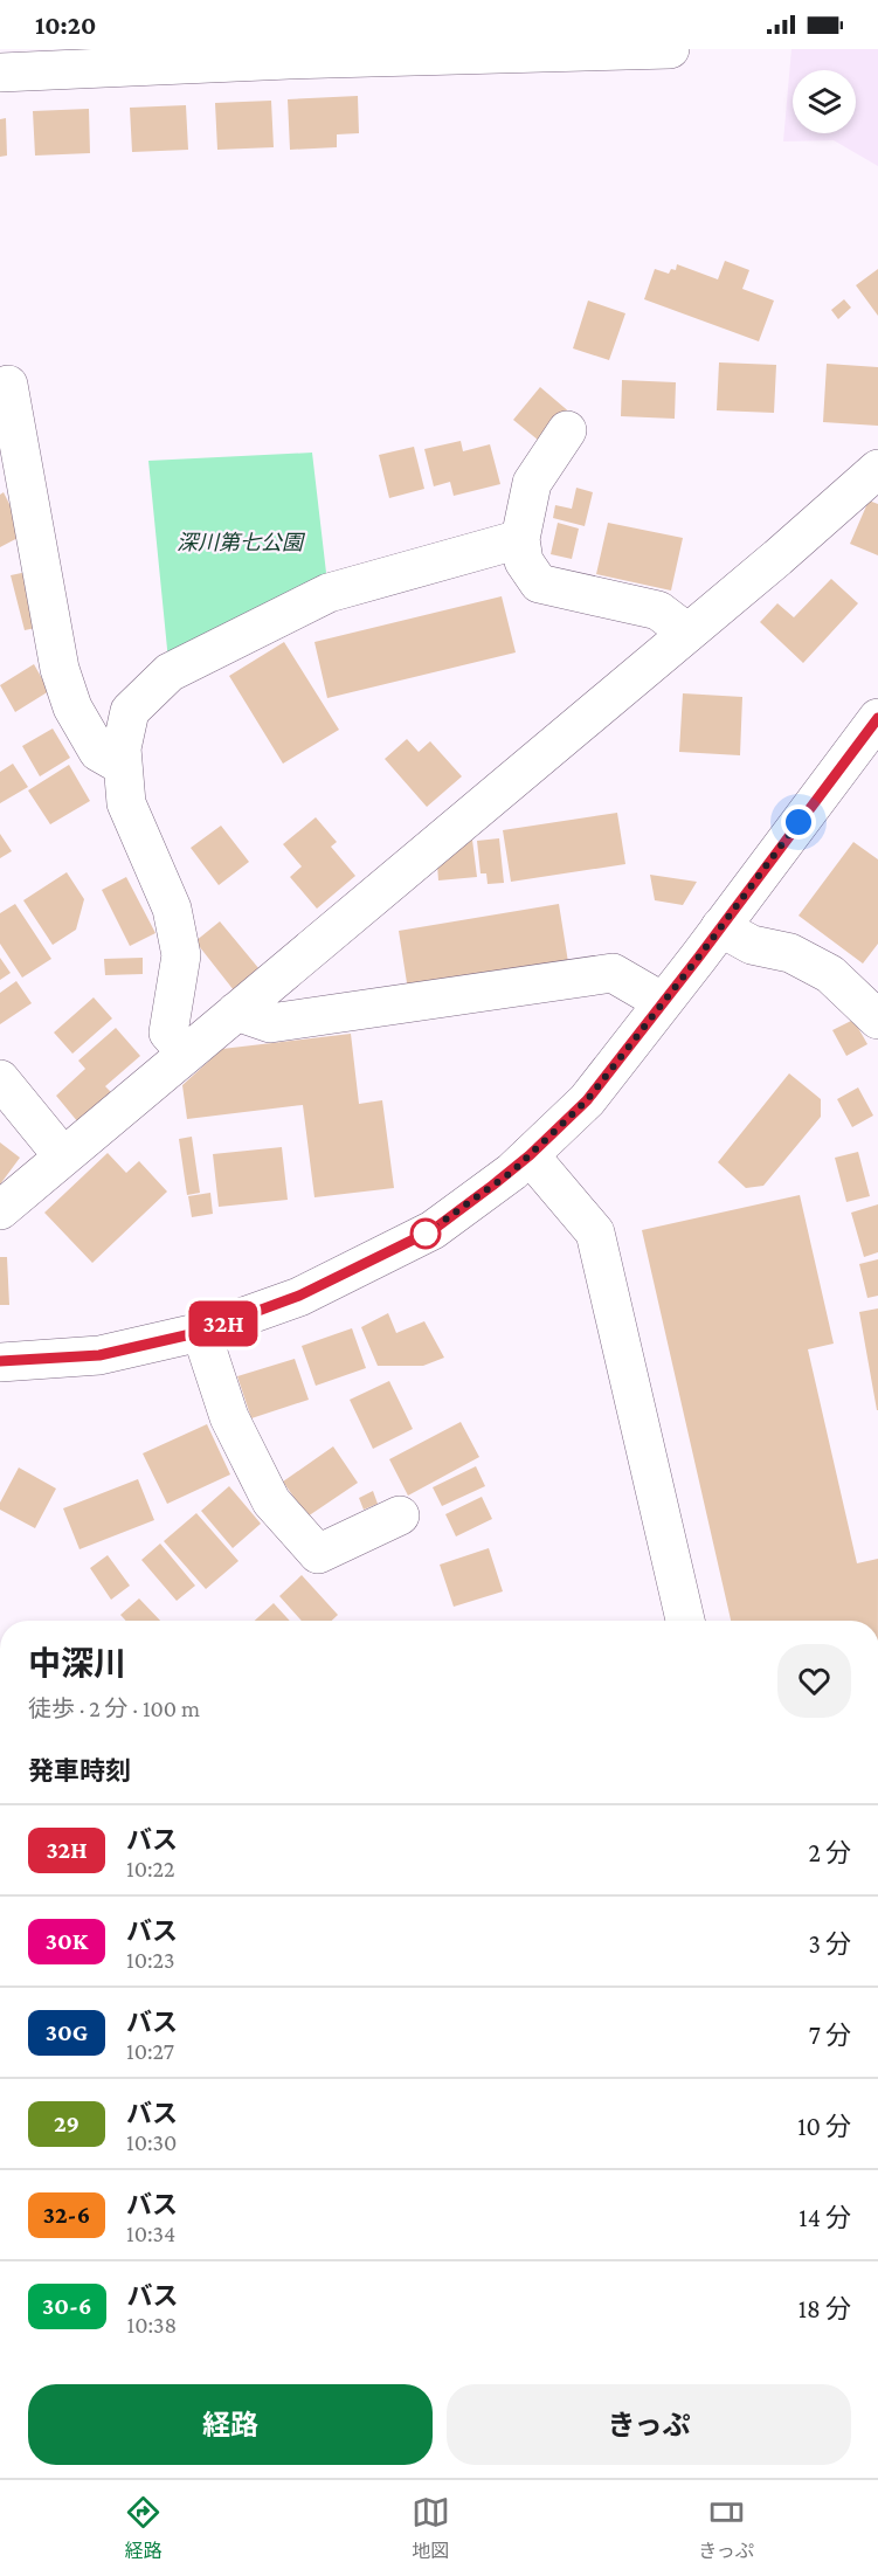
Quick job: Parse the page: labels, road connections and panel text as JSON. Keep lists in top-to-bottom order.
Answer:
{
  "parks": ["深川第七公園"],
  "lines": ["bus line 32H"],
  "page": {
    "status": "10:20",
    "on_map": "32H",
    "heading": [
      ["中深川", "徒歩 · 2 分 · 100 m"],
      "発車時刻"
    ],
    "list": [
      {
        "mark": "32H",
        "name": "バス",
        "note": "10:22",
        "value": "2 分"
      },
      {
        "mark": "30K",
        "name": "バス",
        "note": "10:23",
        "value": "3 分"
      },
      {
        "mark": "30G",
        "name": "バス",
        "note": "10:27",
        "value": "7 分"
      },
      {
        "mark": "29",
        "name": "バス",
        "note": "10:30",
        "value": "10 分"
      },
      {
        "mark": "32-6",
        "name": "バス",
        "note": "10:34",
        "value": "14 分"
      },
      {
        "mark": "30-6",
        "name": "バス",
        "note": "10:38",
        "value": "18 分"
      }
    ],
    "buttons": ["経路", "きっぷ"],
    "tabs": ["経路", "地図", "きっぷ"]
  }
}
